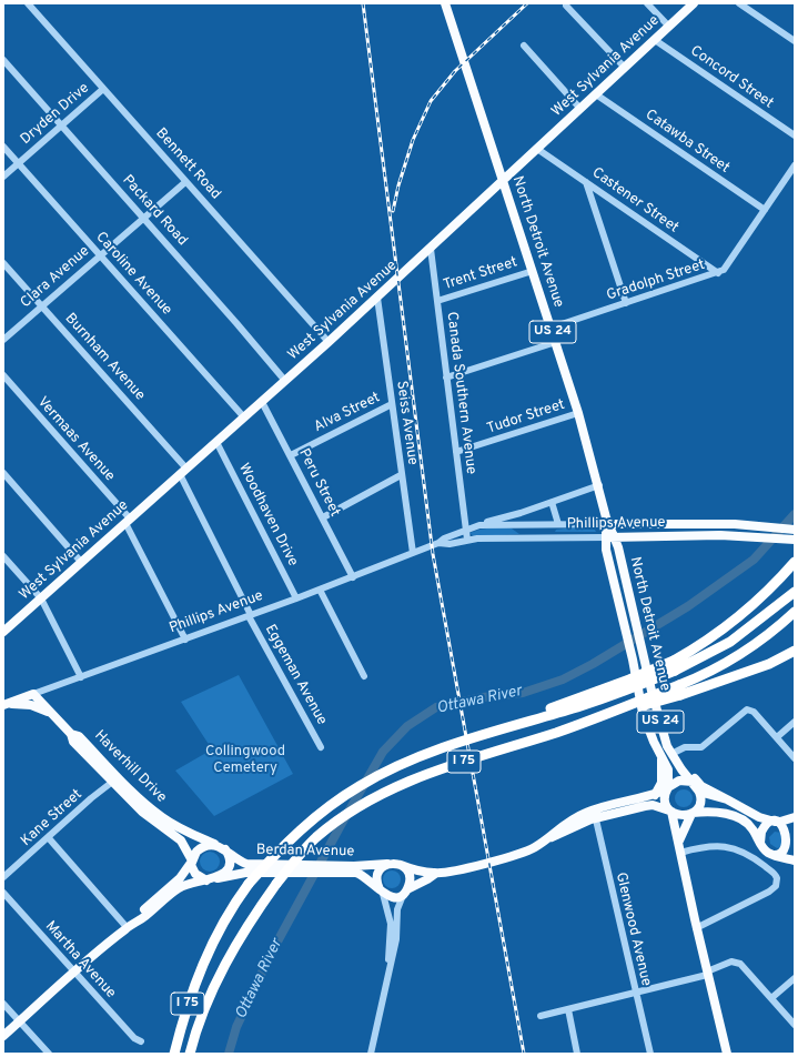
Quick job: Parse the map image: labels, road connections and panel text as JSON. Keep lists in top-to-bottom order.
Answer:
{
  "streets": {
    "highway": ["I 75"],
    "main road": [
      "West Sylvania Avenue",
      "North Detroit Avenue",
      "US 24",
      "Phillips Avenue",
      "Haverhill Drive",
      "Berdan Avenue"
    ],
    "street": [
      "Concord Street",
      "Dryden Drive",
      "Catawba Street",
      "Bennett Road",
      "Castener Street",
      "Packard Road",
      "Caroline Avenue",
      "Trent Street",
      "Clara Avenue",
      "Gradolph Street",
      "Burnham Avenue",
      "Canada Southern Avenue",
      "Alva Street",
      "Tudor Street",
      "Seiss Avenue",
      "Vermaas Avenue",
      "Peru Street",
      "Woodhaven Drive",
      "Eggeman Avenue",
      "Kane Street",
      "Glenwood Avenue",
      "Martha Avenue"
    ]
  },
  "crossings": [
    ["West Sylvania Avenue", "Concord Street"],
    ["West Sylvania Avenue", "Catawba Street"],
    ["West Sylvania Avenue", "Bennett Road"],
    ["West Sylvania Avenue", "Castener Street"],
    ["West Sylvania Avenue", "Packard Road"],
    ["West Sylvania Avenue", "North Detroit Avenue"],
    ["West Sylvania Avenue", "Caroline Avenue"],
    ["West Sylvania Avenue", "Burnham Avenue"],
    ["West Sylvania Avenue", "Canada Southern Avenue"],
    ["West Sylvania Avenue", "Seiss Avenue"],
    ["West Sylvania Avenue", "Vermaas Avenue"],
    ["West Sylvania Avenue", "Peru Street"],
    ["West Sylvania Avenue", "Woodhaven Drive"],
    ["Dryden Drive", "Bennett Road"],
    ["Dryden Drive", "Packard Road"],
    ["Dryden Drive", "Caroline Avenue"],
    ["Catawba Street", "Gradolph Street"],
    ["Bennett Road", "Clara Avenue"],
    ["Castener Street", "Gradolph Street"],
    ["Packard Road", "Clara Avenue"],
    ["North Detroit Avenue", "Trent Street"],
    ["North Detroit Avenue", "Gradolph Street"],
    ["North Detroit Avenue", "US 24"],
    ["North Detroit Avenue", "Tudor Street"],
    ["North Detroit Avenue", "Phillips Avenue"],
    ["Caroline Avenue", "Clara Avenue"],
    ["Trent Street", "Canada Southern Avenue"],
    ["Clara Avenue", "Burnham Avenue"],
    ["Burnham Avenue", "Phillips Avenue"],
    ["Burnham Avenue", "Eggeman Avenue"],
    ["Canada Southern Avenue", "Tudor Street"],
    ["Canada Southern Avenue", "Phillips Avenue"],
    ["Alva Street", "Seiss Avenue"],
    ["Alva Street", "Peru Street"],
    ["Seiss Avenue", "Phillips Avenue"],
    ["Vermaas Avenue", "Phillips Avenue"],
    ["Peru Street", "Phillips Avenue"],
    ["Woodhaven Drive", "Phillips Avenue"],
    ["Phillips Avenue", "Eggeman Avenue"],
    ["Phillips Avenue", "Haverhill Drive"],
    ["Haverhill Drive", "Kane Street"],
    ["Haverhill Drive", "Berdan Avenue"]
  ],
  "water": ["Ottawa River"],
  "parks": ["Collingwood Cemetery"]
}
